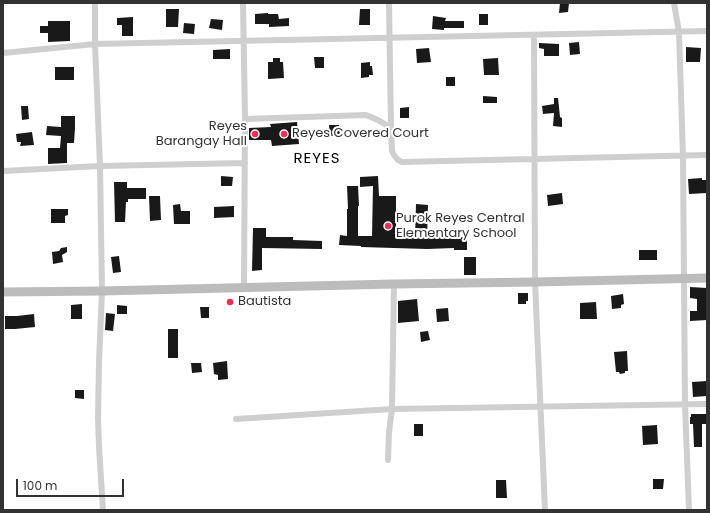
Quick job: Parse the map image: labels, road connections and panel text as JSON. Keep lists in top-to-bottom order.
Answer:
{
  "districts": ["REYES"],
  "places": [
    "Reyes Barangay Hall",
    "Reyes Covered Court",
    "Purok Reyes Central Elementary School",
    "Bautista"
  ],
  "scale_bar": "100 m"
}
